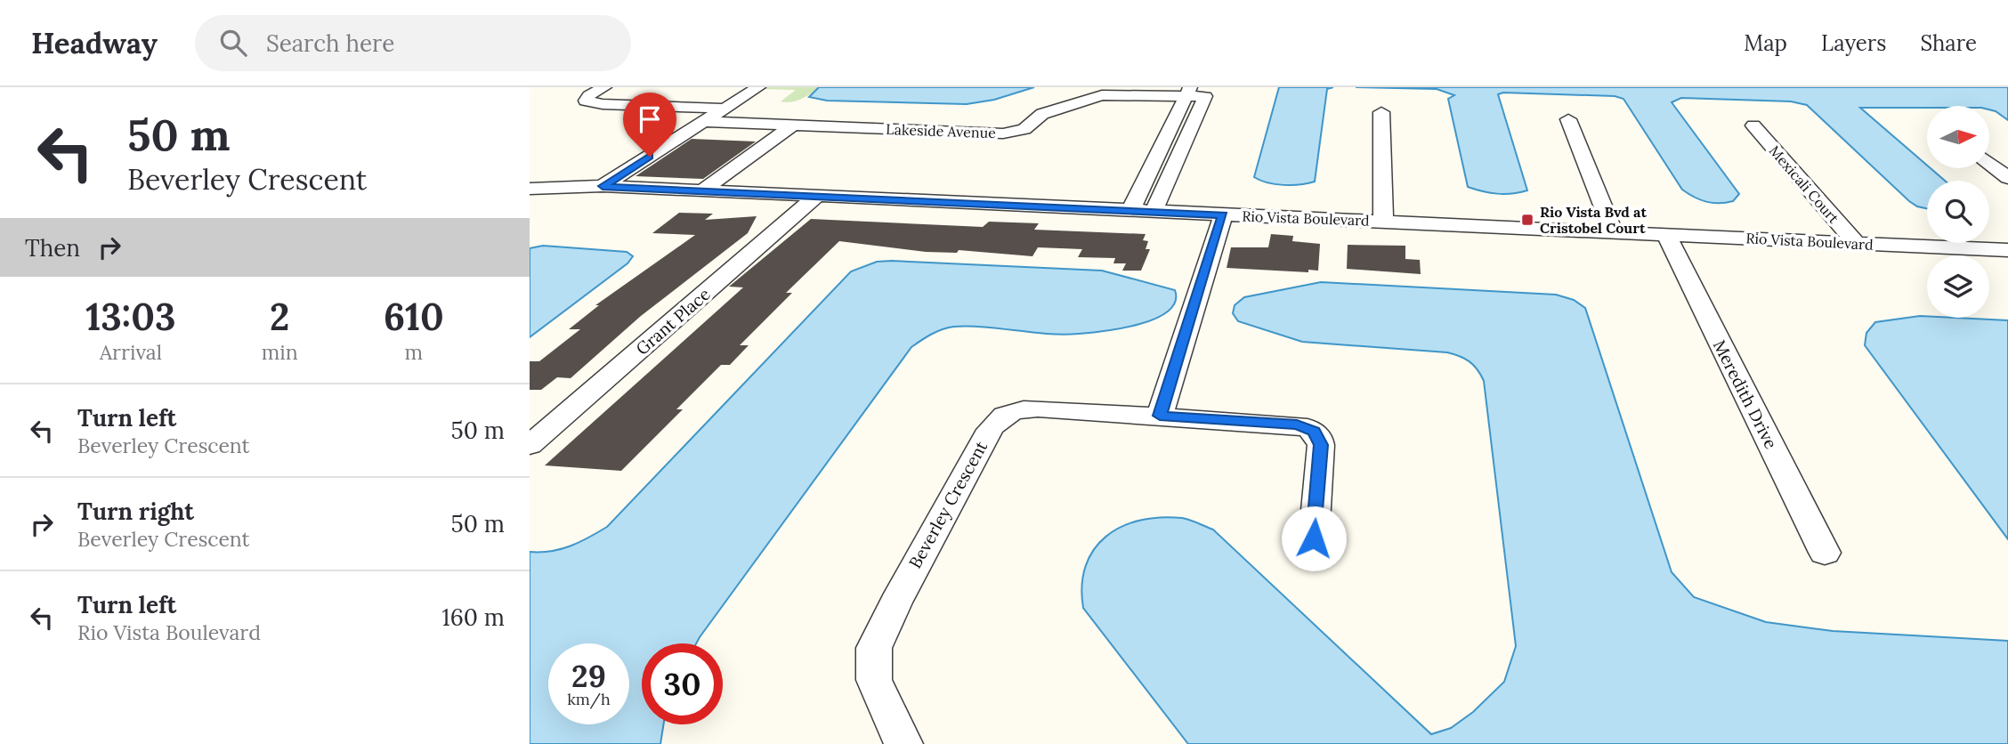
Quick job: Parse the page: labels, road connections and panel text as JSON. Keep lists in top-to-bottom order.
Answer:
{
  "streets": {
    "street": [
      "Lakeside Avenue",
      "Mexicali Court",
      "Rio Vista Boulevard",
      "Grant Place",
      "Meredith Drive",
      "Beverley Crescent"
    ]
  },
  "crossings": [
    ["Mexicali Court", "Rio Vista Boulevard"],
    ["Rio Vista Boulevard", "Grant Place"],
    ["Rio Vista Boulevard", "Meredith Drive"]
  ],
  "places": {
    "transit": ["Rio Vista Bvd at Cristobel Court"]
  },
  "north": "right",
  "page": {
    "header": "Headway",
    "search": "Search here",
    "nav": ["Map", "Layers", "Share"],
    "turn": ["50 m", "Beverley Crescent"],
    "then": "Then",
    "eta": [
      "13:03",
      "Arrival",
      "2",
      "min",
      "610",
      "m"
    ],
    "list": [
      {
        "name": "Turn left",
        "note": "Beverley Crescent",
        "value": "50 m"
      },
      {
        "name": "Turn right",
        "note": "Beverley Crescent",
        "value": "50 m"
      },
      {
        "name": "Turn left",
        "note": "Rio Vista Boulevard",
        "value": "160 m"
      }
    ],
    "speed": "29 km/h",
    "limit": "30"
  }
}
